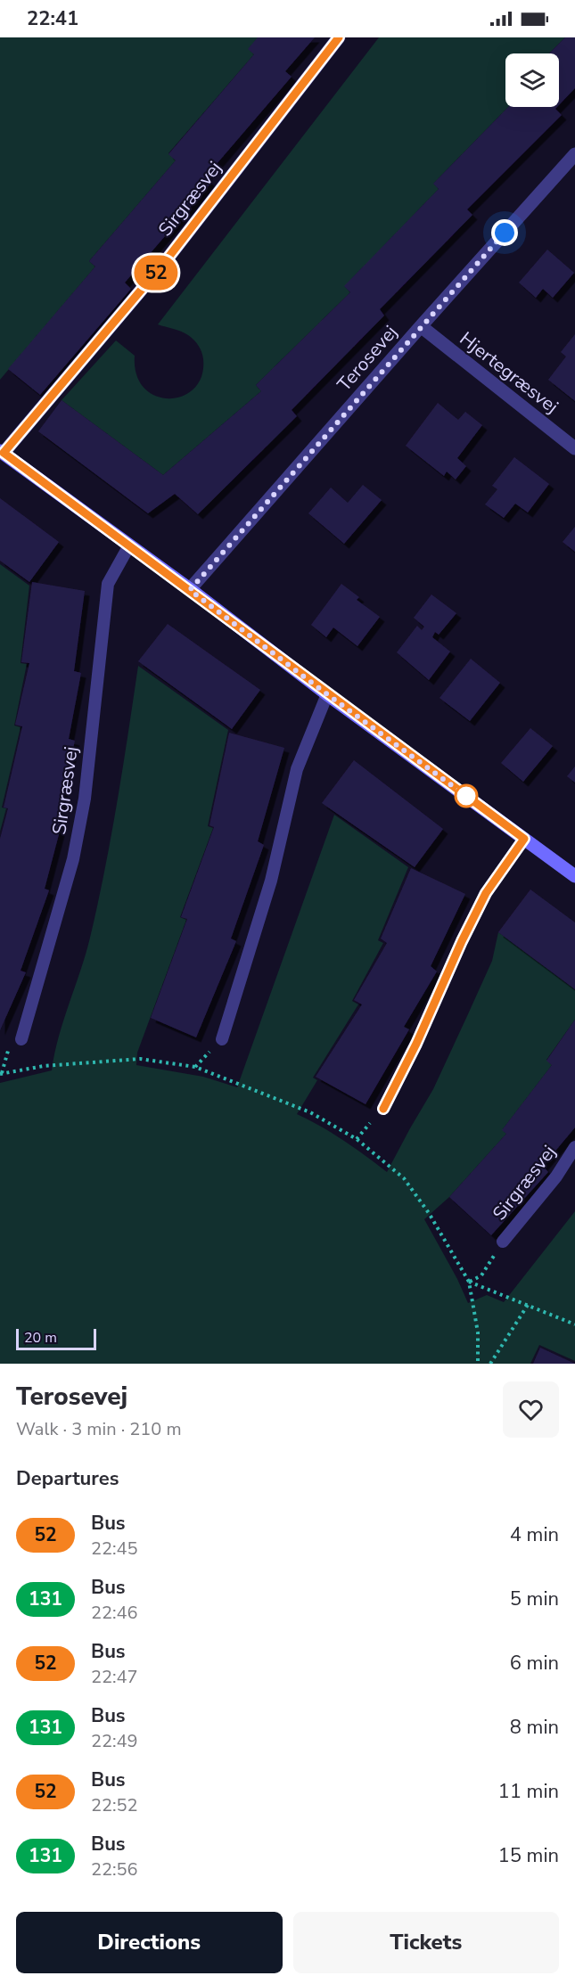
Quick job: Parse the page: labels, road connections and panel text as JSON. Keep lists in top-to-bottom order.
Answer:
{
  "streets": {
    "street": ["Sirgræsvej", "Terosevej", "Hjertegræsvej"]
  },
  "crossings": [
    ["Sirgræsvej", "Terosevej"],
    ["Terosevej", "Hjertegræsvej"]
  ],
  "lines": ["bus line 52"],
  "scale_bar": "20 m",
  "page": {
    "status": "22:41",
    "on_map": "52",
    "scale": "20 m",
    "heading": [
      ["Terosevej", "Walk · 3 min · 210 m"],
      "Departures"
    ],
    "list": [
      {
        "mark": "52",
        "name": "Bus",
        "note": "22:45",
        "value": "4 min"
      },
      {
        "mark": "131",
        "name": "Bus",
        "note": "22:46",
        "value": "5 min"
      },
      {
        "mark": "52",
        "name": "Bus",
        "note": "22:47",
        "value": "6 min"
      },
      {
        "mark": "131",
        "name": "Bus",
        "note": "22:49",
        "value": "8 min"
      },
      {
        "mark": "52",
        "name": "Bus",
        "note": "22:52",
        "value": "11 min"
      },
      {
        "mark": "131",
        "name": "Bus",
        "note": "22:56",
        "value": "15 min"
      }
    ],
    "buttons": ["Directions", "Tickets"]
  }
}
